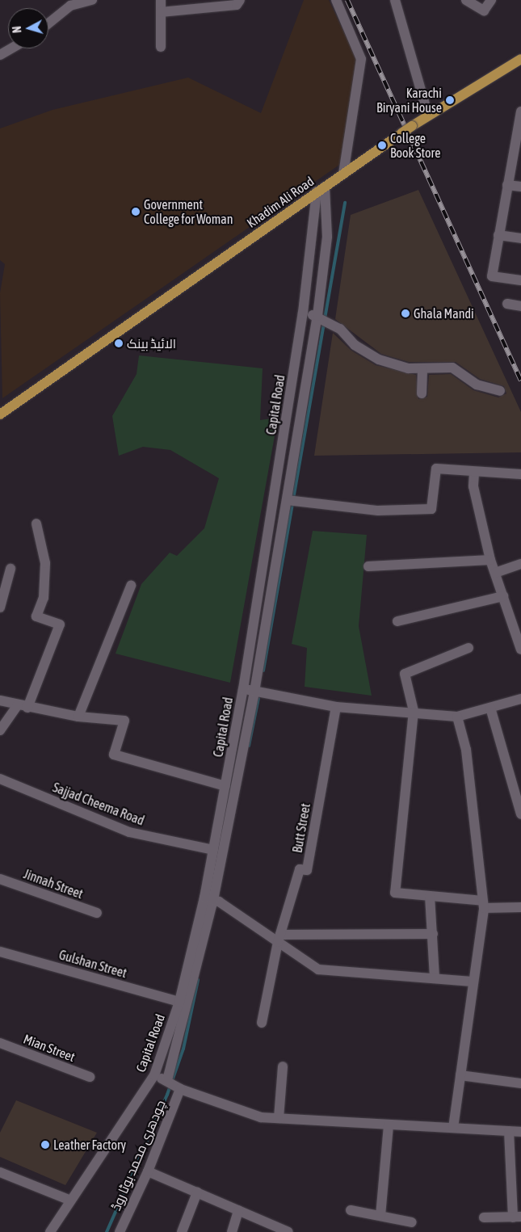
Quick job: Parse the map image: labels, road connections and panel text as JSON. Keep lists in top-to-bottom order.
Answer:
{
  "streets": {
    "main road": ["Khadim Ali Road"],
    "street": [
      "Capital Road",
      "Sajjad Cheema Road",
      "Butt Street",
      "Jinnah Street",
      "Gulshan Street",
      "Mian Street",
      "چودھری محمد بوٹا روڈ"
    ]
  },
  "crossings": [
    ["Khadim Ali Road", "Capital Road"],
    ["Capital Road", "Sajjad Cheema Road"],
    ["Capital Road", "Gulshan Street"]
  ],
  "places": [
    "Karachi Biryani House",
    "College Book Store",
    "Government College for Woman",
    "Ghala Mandi",
    "الائیڈ بینک",
    "Leather Factory"
  ],
  "north": "left"
}
